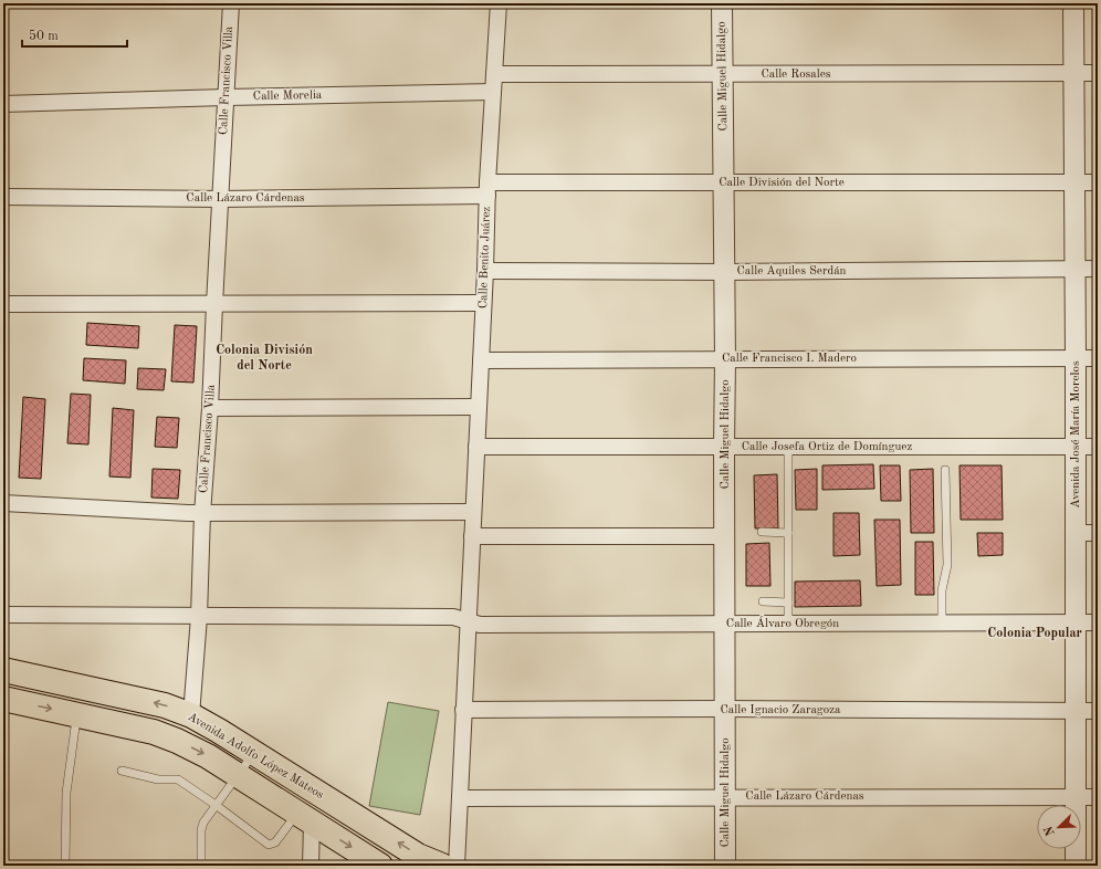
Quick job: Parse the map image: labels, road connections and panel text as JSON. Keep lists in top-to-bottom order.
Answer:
{
  "streets": {
    "main road": ["Avenida Adolfo López Mateos"],
    "street": [
      "Calle Rosales",
      "Calle Miguel Hidalgo",
      "Calle Francisco Villa",
      "Calle Morelia",
      "Calle División del Norte",
      "Calle Lázaro Cárdenas",
      "Calle Benito Juárez",
      "Calle Aquiles Serdán",
      "Calle Francisco I. Madero",
      "Avenida José María Morelos",
      "Calle Josefa Ortiz de Domínguez",
      "Calle Álvaro Obregón",
      "Calle Ignacio Zaragoza"
    ]
  },
  "crossings": [
    ["Calle Rosales", "Calle Miguel Hidalgo"],
    ["Calle Rosales", "Calle Benito Juárez"],
    ["Calle Rosales", "Avenida José María Morelos"],
    ["Calle Miguel Hidalgo", "Calle División del Norte"],
    ["Calle Miguel Hidalgo", "Calle Lázaro Cárdenas"],
    ["Calle Miguel Hidalgo", "Calle Aquiles Serdán"],
    ["Calle Miguel Hidalgo", "Calle Francisco I. Madero"],
    ["Calle Miguel Hidalgo", "Calle Josefa Ortiz de Domínguez"],
    ["Calle Miguel Hidalgo", "Calle Álvaro Obregón"],
    ["Calle Miguel Hidalgo", "Calle Ignacio Zaragoza"],
    ["Calle Francisco Villa", "Calle Morelia"],
    ["Calle Francisco Villa", "Calle Lázaro Cárdenas"],
    ["Calle Francisco Villa", "Calle Álvaro Obregón"],
    ["Calle Francisco Villa", "Avenida Adolfo López Mateos"],
    ["Calle Morelia", "Calle Benito Juárez"],
    ["Calle División del Norte", "Calle Lázaro Cárdenas"],
    ["Calle División del Norte", "Calle Benito Juárez"],
    ["Calle División del Norte", "Avenida José María Morelos"],
    ["Calle Lázaro Cárdenas", "Calle Benito Juárez"],
    ["Calle Lázaro Cárdenas", "Avenida José María Morelos"],
    ["Calle Benito Juárez", "Calle Aquiles Serdán"],
    ["Calle Benito Juárez", "Calle Francisco I. Madero"],
    ["Calle Benito Juárez", "Calle Josefa Ortiz de Domínguez"],
    ["Calle Benito Juárez", "Calle Álvaro Obregón"],
    ["Calle Benito Juárez", "Calle Ignacio Zaragoza"],
    ["Calle Aquiles Serdán", "Avenida José María Morelos"],
    ["Calle Francisco I. Madero", "Avenida José María Morelos"],
    ["Avenida José María Morelos", "Calle Josefa Ortiz de Domínguez"],
    ["Avenida José María Morelos", "Calle Álvaro Obregón"],
    ["Avenida José María Morelos", "Calle Ignacio Zaragoza"]
  ],
  "districts": ["Colonia División del Norte", "Colonia Popular"],
  "scale_bar": "50 m",
  "north": "bottom left"
}
